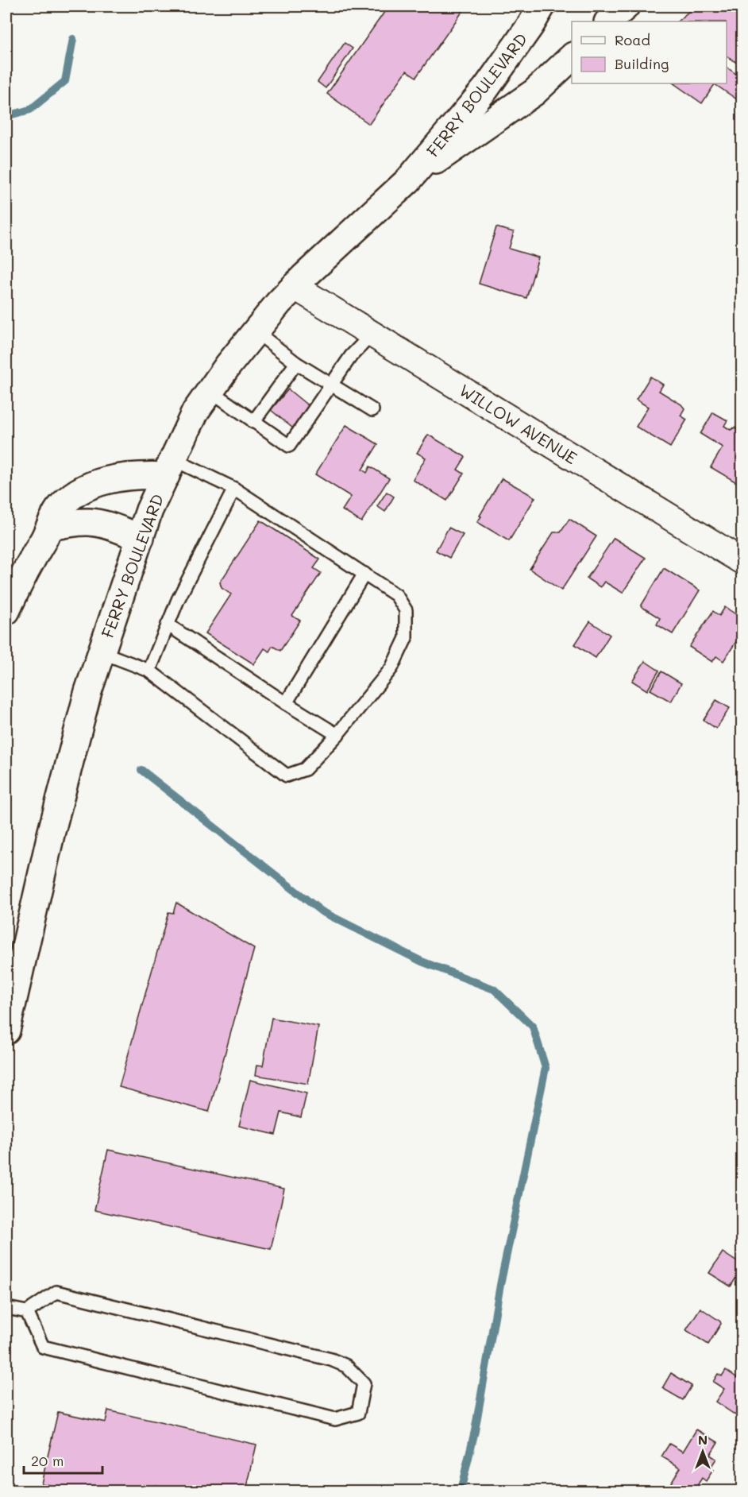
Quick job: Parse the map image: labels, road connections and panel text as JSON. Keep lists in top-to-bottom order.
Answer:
{
  "streets": {
    "main road": ["FERRY BOULEVARD"],
    "street": ["WILLOW AVENUE"]
  },
  "crossings": [
    ["FERRY BOULEVARD", "WILLOW AVENUE"]
  ],
  "legend": ["Road", "Building"],
  "scale_bar": "20 m",
  "north": "top"
}
